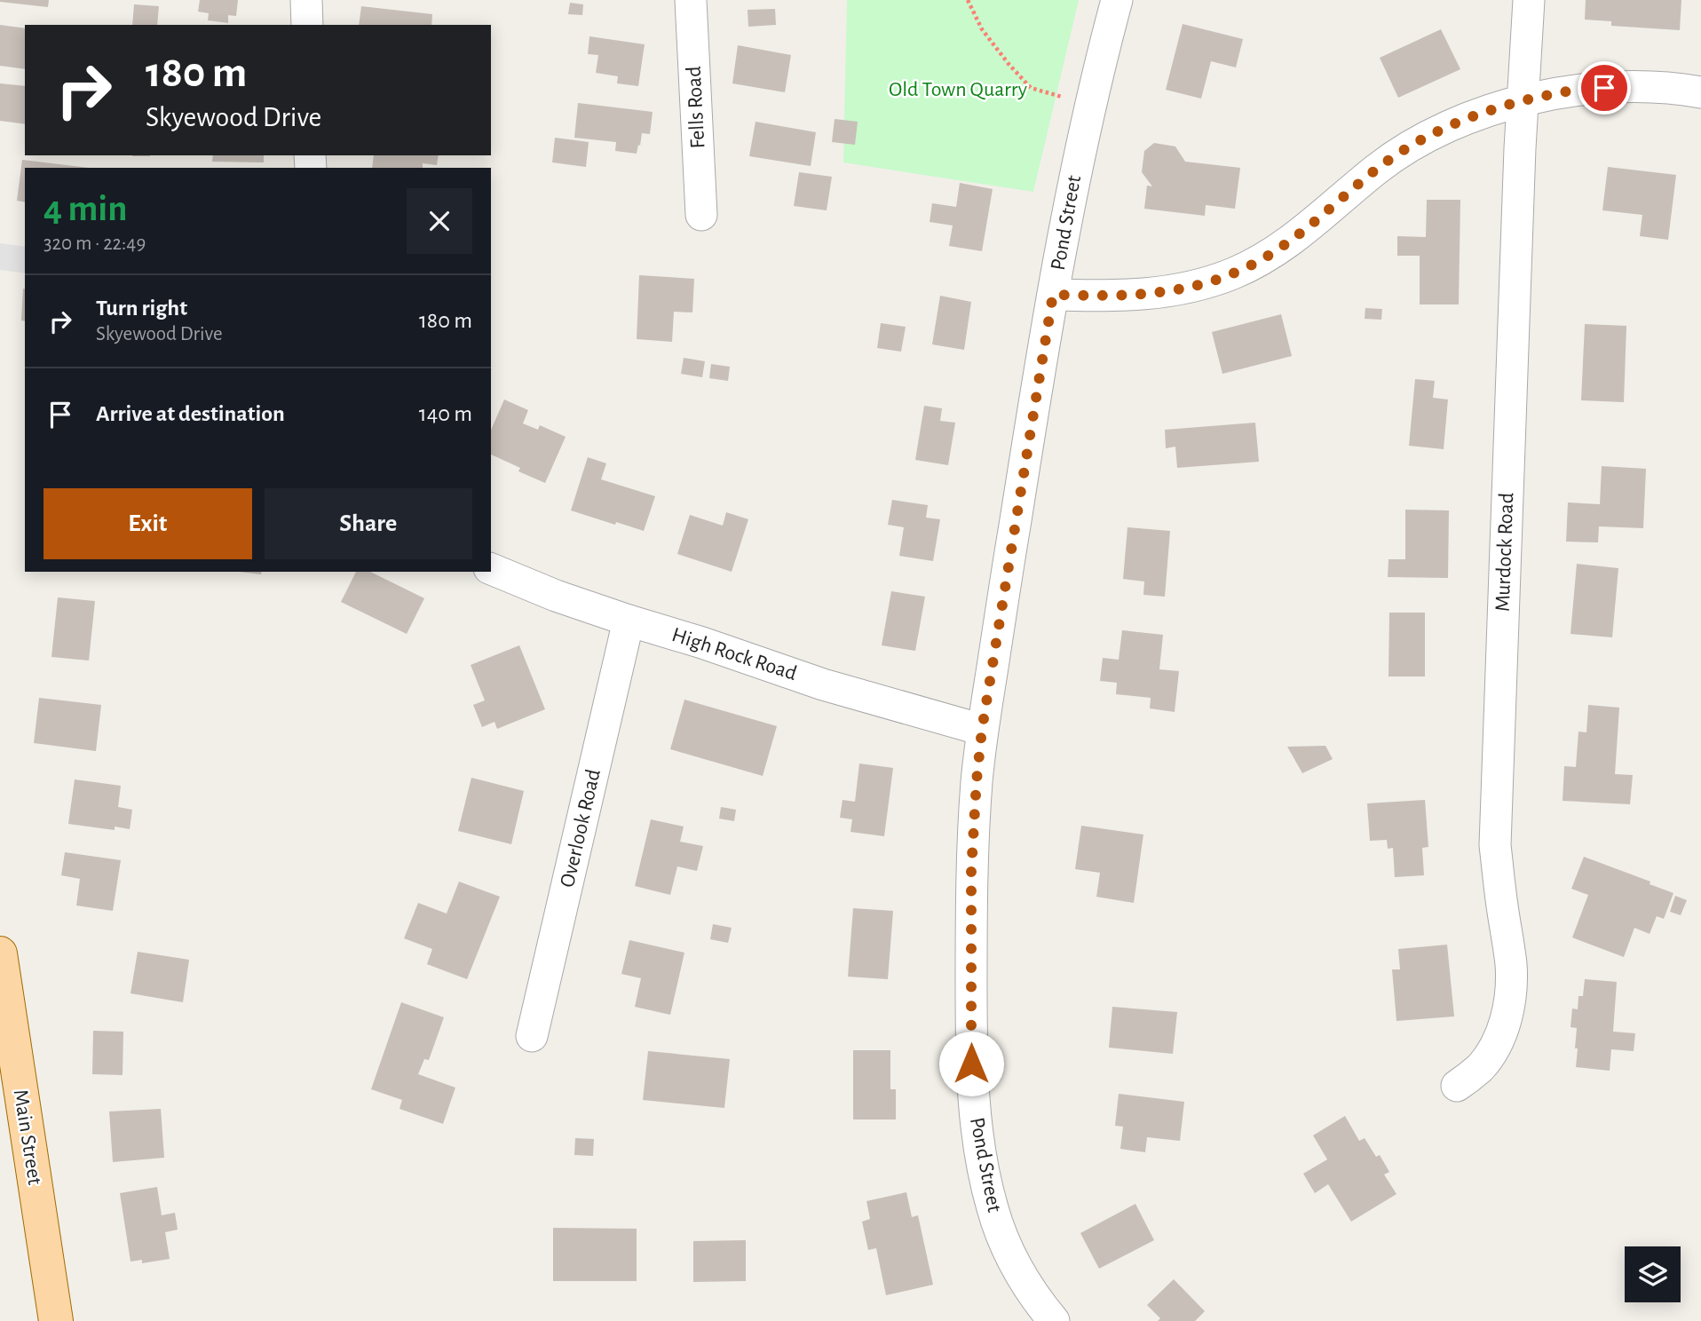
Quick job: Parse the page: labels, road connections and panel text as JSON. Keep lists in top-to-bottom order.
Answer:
{
  "streets": {
    "main road": ["Main Street"],
    "street": [
      "Fells Road",
      "Pond Street",
      "Murdock Road",
      "High Rock Road",
      "Overlook Road"
    ]
  },
  "crossings": [
    ["Pond Street", "High Rock Road"],
    ["High Rock Road", "Overlook Road"]
  ],
  "parks": ["Old Town Quarry"],
  "page": {
    "turn": ["180 m", "Skyewood Drive"],
    "heading": ["4 min", "320 m · 22:49"],
    "list": [
      {
        "name": "Turn right",
        "note": "Skyewood Drive",
        "value": "180 m"
      },
      {
        "name": "Arrive at destination",
        "value": "140 m"
      }
    ],
    "buttons": ["Exit", "Share"]
  }
}
